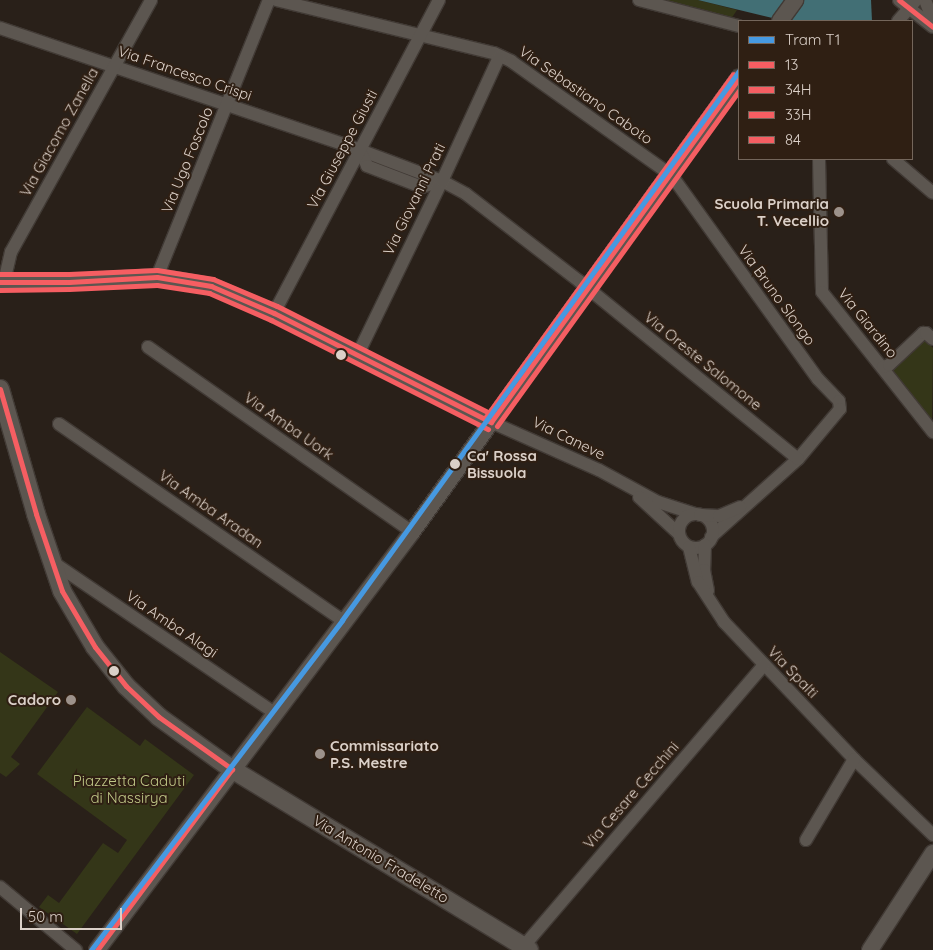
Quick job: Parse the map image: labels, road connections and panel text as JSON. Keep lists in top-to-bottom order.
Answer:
{
  "streets": {
    "main road": ["Via Antonio Fradeletto"],
    "street": [
      "Via Francesco Crispi",
      "Via Sebastiano Caboto",
      "Via Giacomo Zanella",
      "Via Giuseppe Giusti",
      "Via Ugo Foscolo",
      "Via Giovanni Prati",
      "Via Bruno Slongo",
      "Via Giardino",
      "Via Oreste Salomone",
      "Via Amba Uork",
      "Via Caneve",
      "Via Amba Aradan",
      "Via Amba Alagi",
      "Via Spalti",
      "Via Cesare Cecchini"
    ]
  },
  "crossings": [
    ["Via Francesco Crispi", "Via Giacomo Zanella"],
    ["Via Francesco Crispi", "Via Giuseppe Giusti"],
    ["Via Francesco Crispi", "Via Ugo Foscolo"],
    ["Via Francesco Crispi", "Via Giovanni Prati"],
    ["Via Sebastiano Caboto", "Via Giuseppe Giusti"],
    ["Via Sebastiano Caboto", "Via Giovanni Prati"],
    ["Via Sebastiano Caboto", "Via Bruno Slongo"],
    ["Via Bruno Slongo", "Via Caneve"],
    ["Via Oreste Salomone", "Via Caneve"],
    ["Via Caneve", "Via Spalti"],
    ["Via Amba Alagi", "Via Antonio Fradeletto"],
    ["Via Spalti", "Via Cesare Cecchini"],
    ["Via Cesare Cecchini", "Via Antonio Fradeletto"]
  ],
  "parks": ["Piazzetta Caduti di Nassirya"],
  "places": [
    "Scuola Primaria T. Vecellio",
    "Ca' Rossa Bissuola",
    "Cadoro",
    "Commissariato P.S. Mestre"
  ],
  "lines": [
    "transit line 13",
    "tram line T1",
    "transit line 33H",
    "transit line 34H",
    "transit line 84"
  ],
  "legend": [
    "Tram T1",
    "13",
    "34H",
    "33H",
    "84"
  ],
  "scale_bar": "50 m"
}
